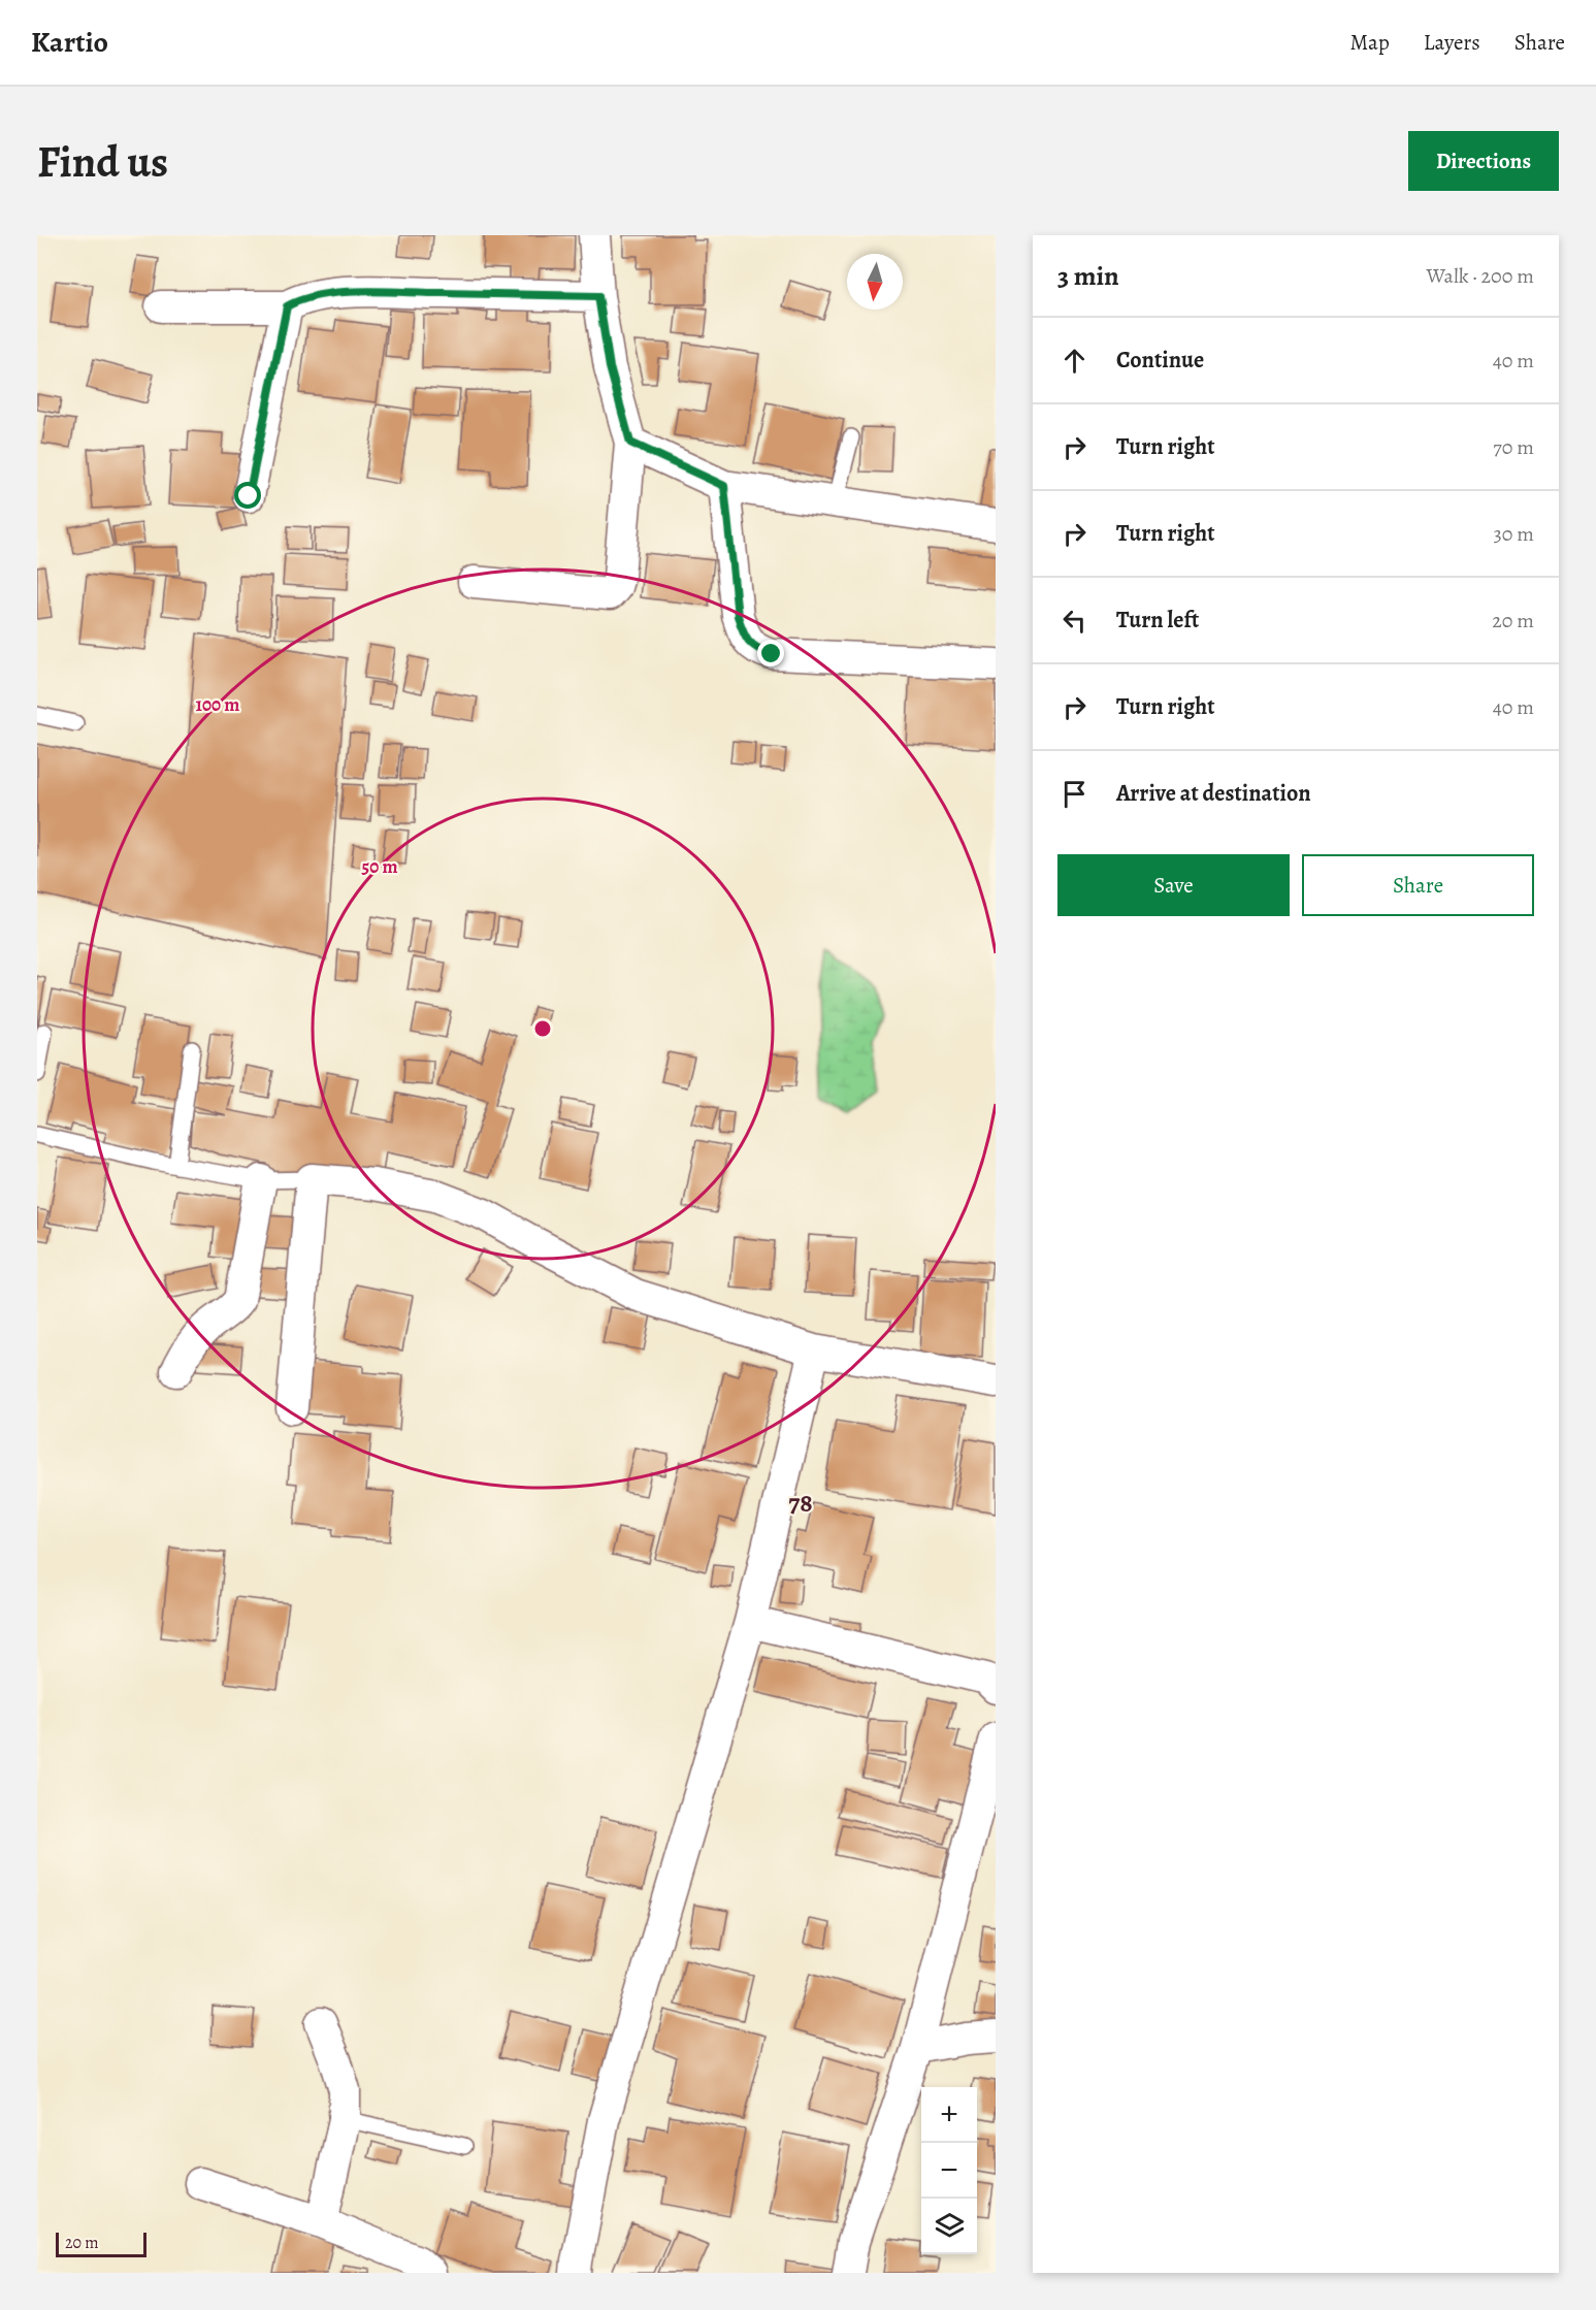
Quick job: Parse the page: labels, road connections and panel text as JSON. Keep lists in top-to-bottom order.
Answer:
{
  "districts": ["78"],
  "scale_bar": "20 m",
  "north": "bottom",
  "page": {
    "header": "Kartio",
    "nav": ["Map", "Layers", "Share"],
    "buttons": [
      "Directions",
      ["Save", "Share"]
    ],
    "title": "Find us",
    "heading": ["3 min", "Walk · 200 m"],
    "list": [
      ["Continue", "40 m"],
      ["Turn right", "70 m"],
      ["Turn right", "30 m"],
      ["Turn left", "20 m"],
      ["Turn right", "40 m"],
      "Arrive at destination"
    ],
    "map_buttons": ["+", "−"],
    "scale": "20 m"
  },
  "rings": ["100 m", "50 m"]
}
